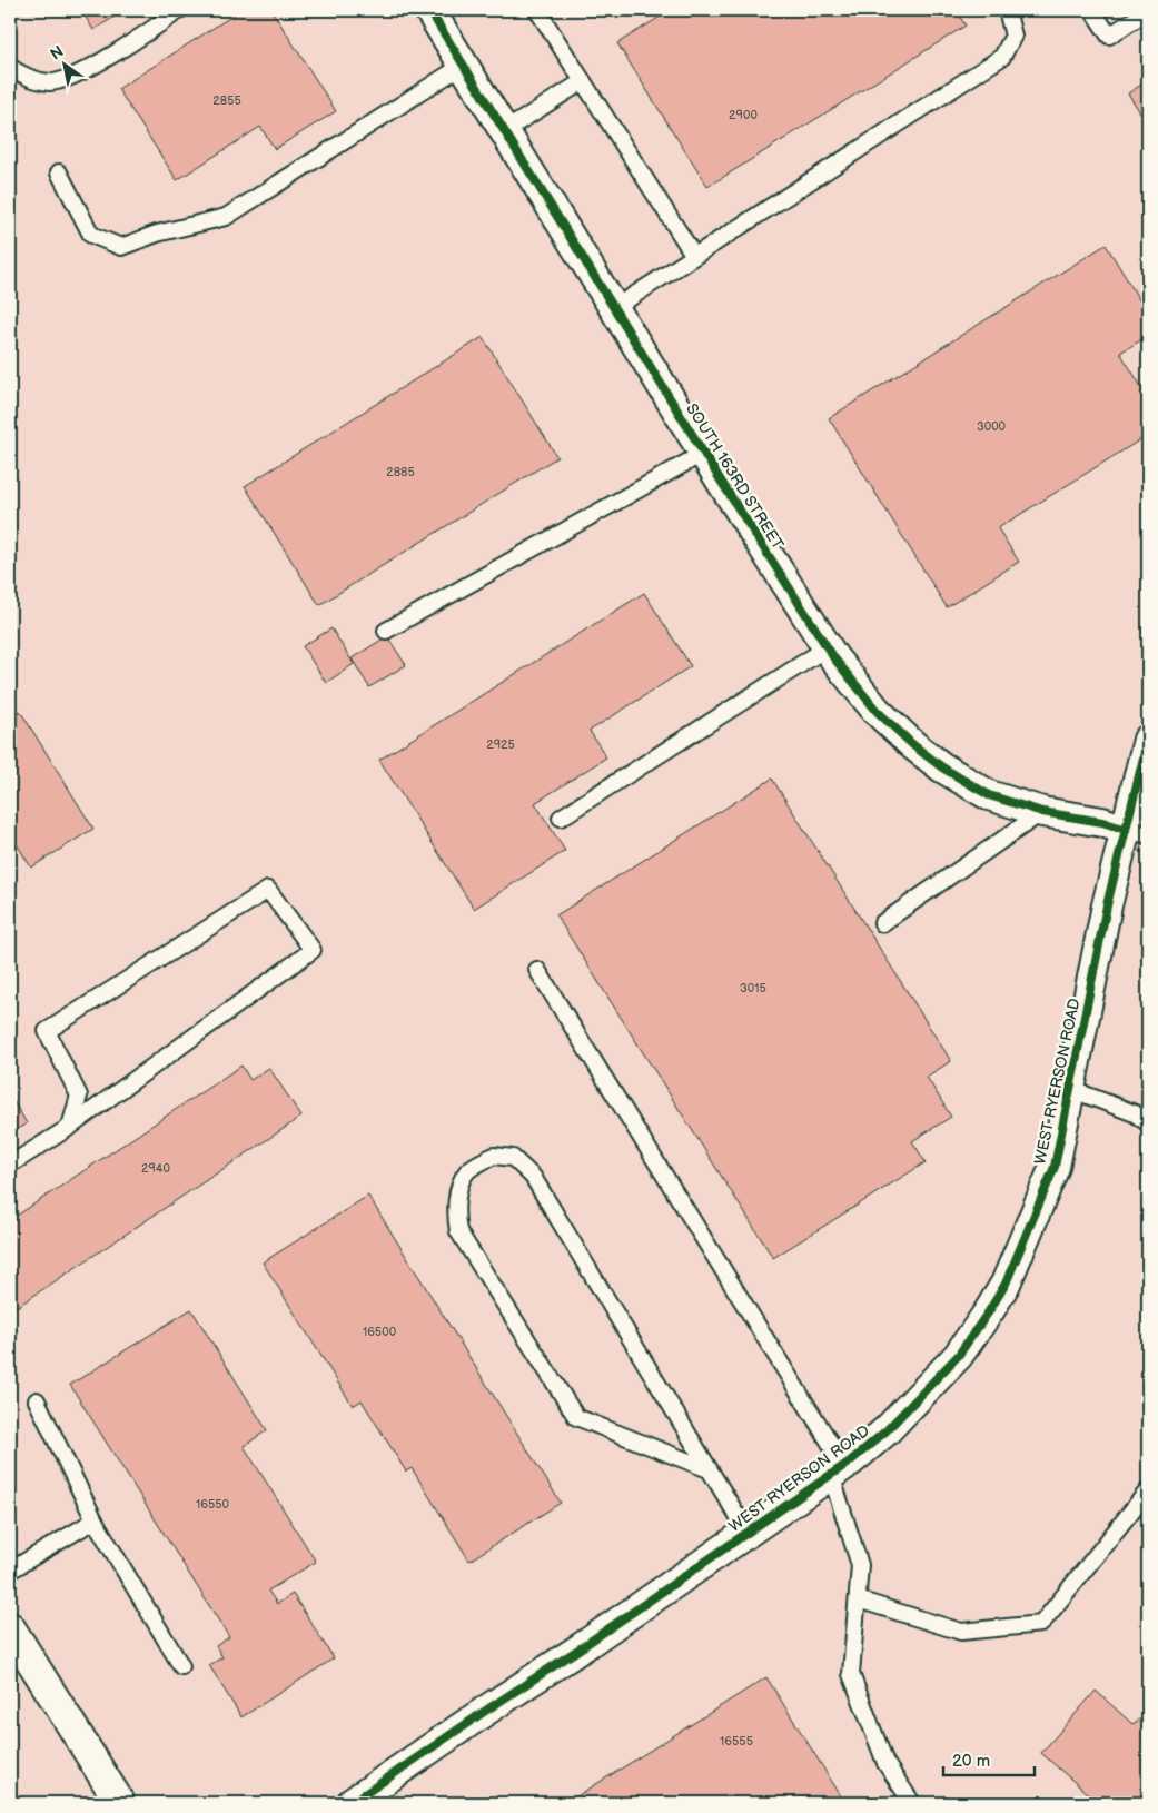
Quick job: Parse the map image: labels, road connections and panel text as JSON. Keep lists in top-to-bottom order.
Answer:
{
  "streets": {
    "street": ["SOUTH 163RD STREET", "WEST RYERSON ROAD"]
  },
  "crossings": [
    ["SOUTH 163RD STREET", "WEST RYERSON ROAD"]
  ],
  "house_numbers": [
    "2855",
    "2900",
    "3000",
    "2885",
    "2925",
    "3015",
    "2940",
    "16500",
    "16550",
    "16555"
  ],
  "scale_bar": "20 m",
  "north": "top left"
}
